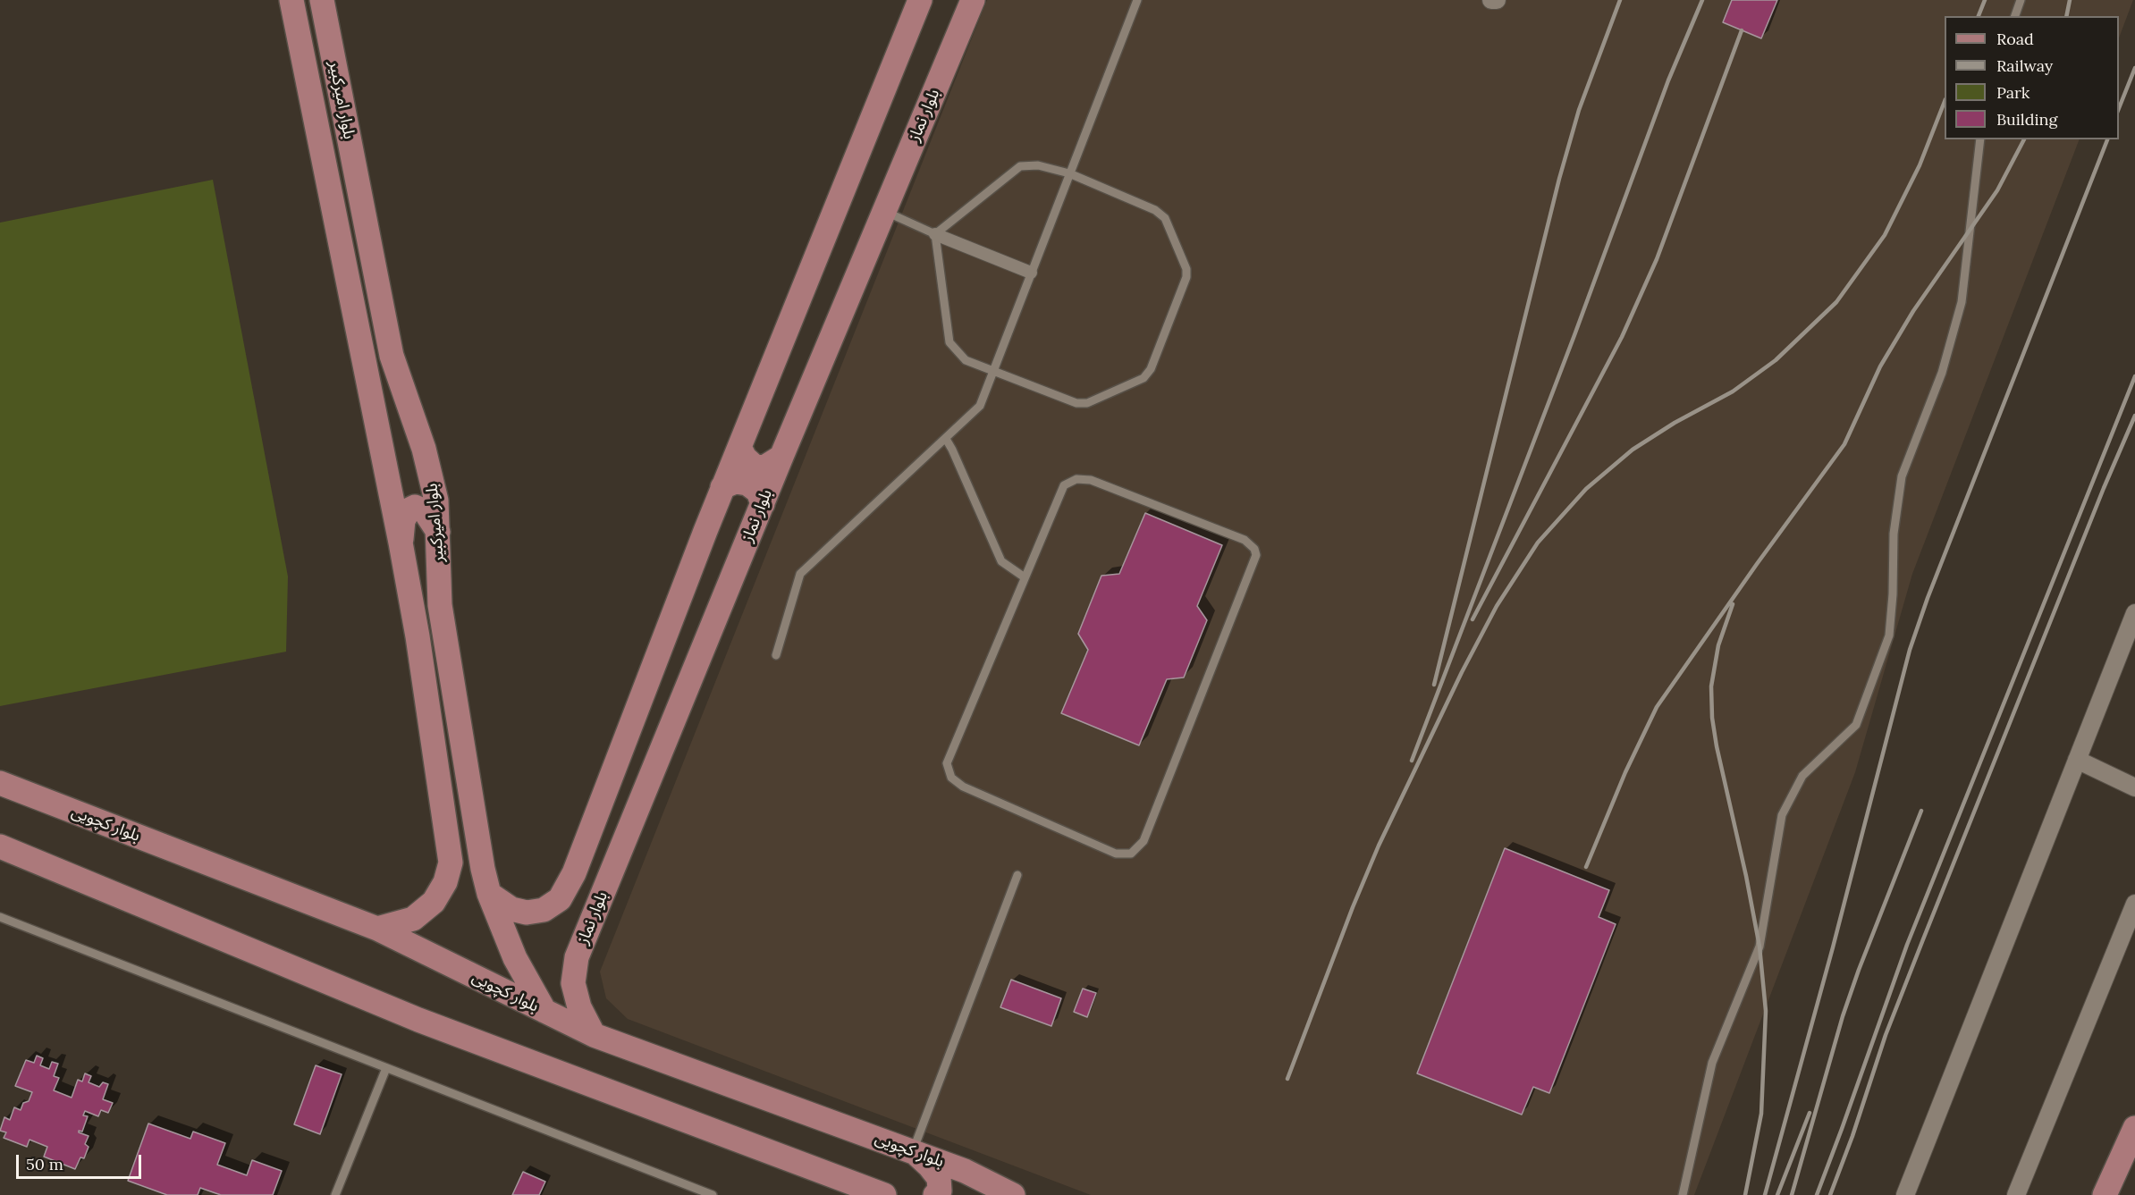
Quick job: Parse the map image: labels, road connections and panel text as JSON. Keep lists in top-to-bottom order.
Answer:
{
  "streets": {
    "main road": ["بلوار امیرکبیر", "بلوار نماز", "بلوار کچویی"]
  },
  "crossings": [
    ["بلوار امیرکبیر", "بلوار کچویی"],
    ["بلوار نماز", "بلوار کچویی"]
  ],
  "legend": [
    "Road",
    "Railway",
    "Park",
    "Building"
  ],
  "scale_bar": "50 m"
}
